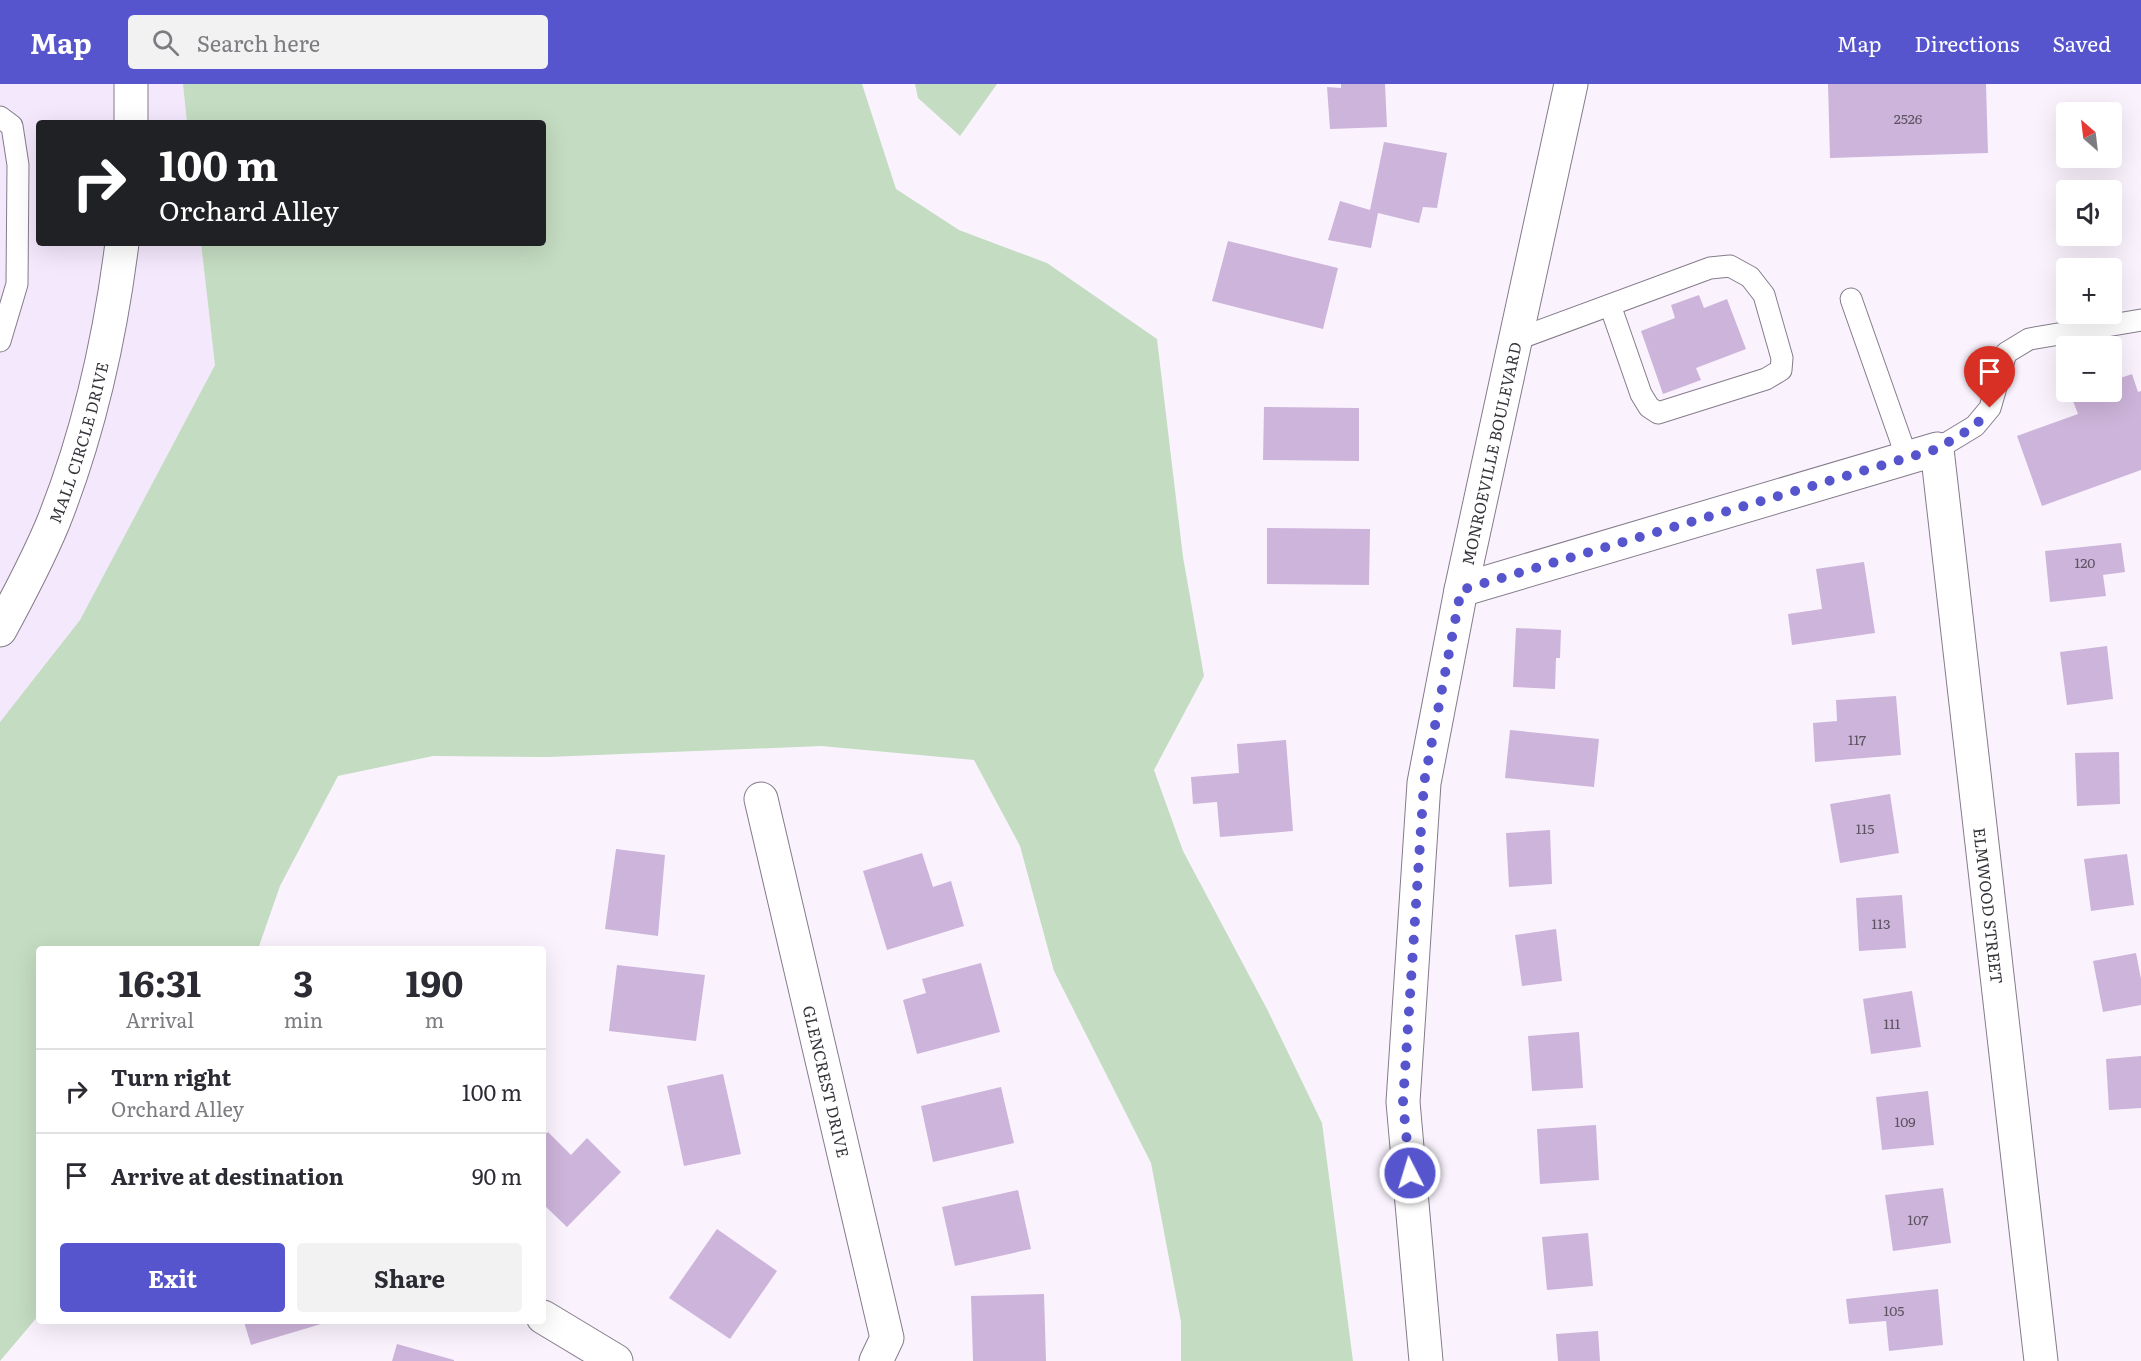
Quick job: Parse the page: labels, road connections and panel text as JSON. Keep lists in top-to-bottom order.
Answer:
{
  "streets": {
    "street": [
      "MALL CIRCLE DRIVE",
      "MONROEVILLE BOULEVARD",
      "ELMWOOD STREET",
      "GLENCREST DRIVE"
    ]
  },
  "house_numbers": [
    "2526",
    "120",
    "117",
    "115",
    "113",
    "111",
    "109",
    "107",
    "105"
  ],
  "north": "top left",
  "page": {
    "header": "Map",
    "search": "Search here",
    "nav": ["Map", "Directions", "Saved"],
    "map_buttons": ["+", "−"],
    "turn": ["100 m", "Orchard Alley"],
    "eta": [
      "16:31",
      "Arrival",
      "3",
      "min",
      "190",
      "m"
    ],
    "list": [
      {
        "name": "Turn right",
        "note": "Orchard Alley",
        "value": "100 m"
      },
      {
        "name": "Arrive at destination",
        "value": "90 m"
      }
    ],
    "buttons": ["Exit", "Share"]
  }
}
